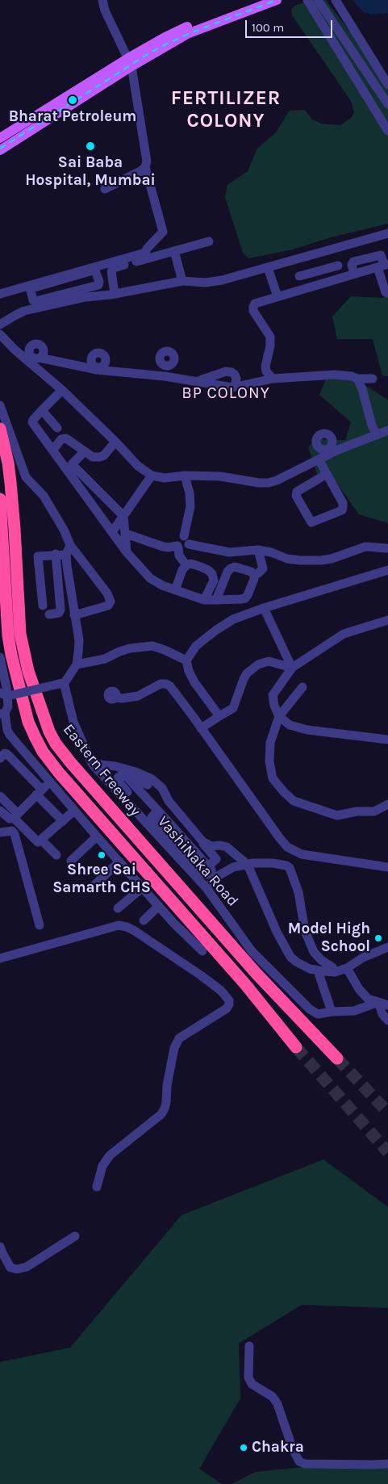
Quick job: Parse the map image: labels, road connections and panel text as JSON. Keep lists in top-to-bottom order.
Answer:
{
  "streets": {
    "highway": ["Eastern Freeway"],
    "street": ["VashiNaka Road"]
  },
  "districts": ["FERTILIZER COLONY", "BP COLONY"],
  "places": [
    "Bharat Petroleum",
    "Sai Baba Hospital, Mumbai",
    "Shree Sai Samarth CHS",
    "Model High School",
    "Chakra"
  ],
  "scale_bar": "100 m"
}
